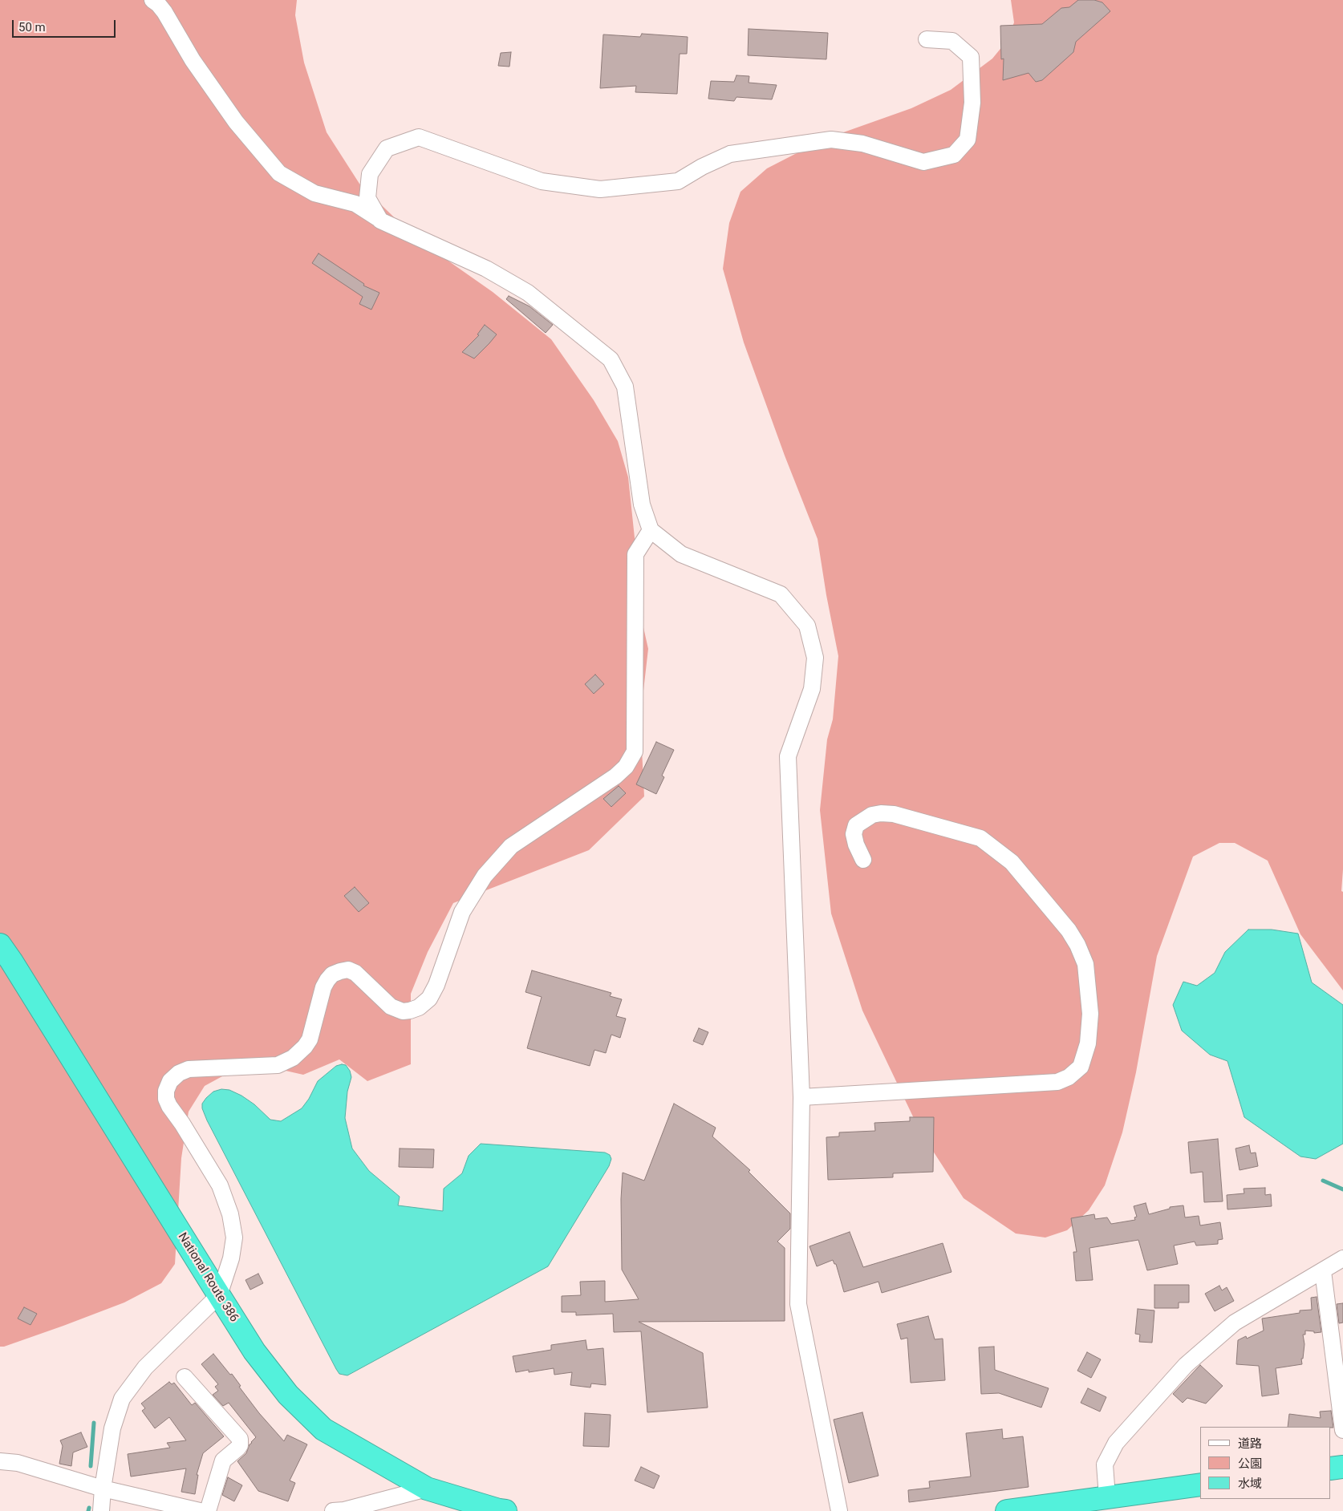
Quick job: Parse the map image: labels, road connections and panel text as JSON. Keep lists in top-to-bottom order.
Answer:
{
  "streets": {
    "highway": ["National Route 386"]
  },
  "legend": ["道路", "公園", "水域"],
  "scale_bar": "50 m"
}
